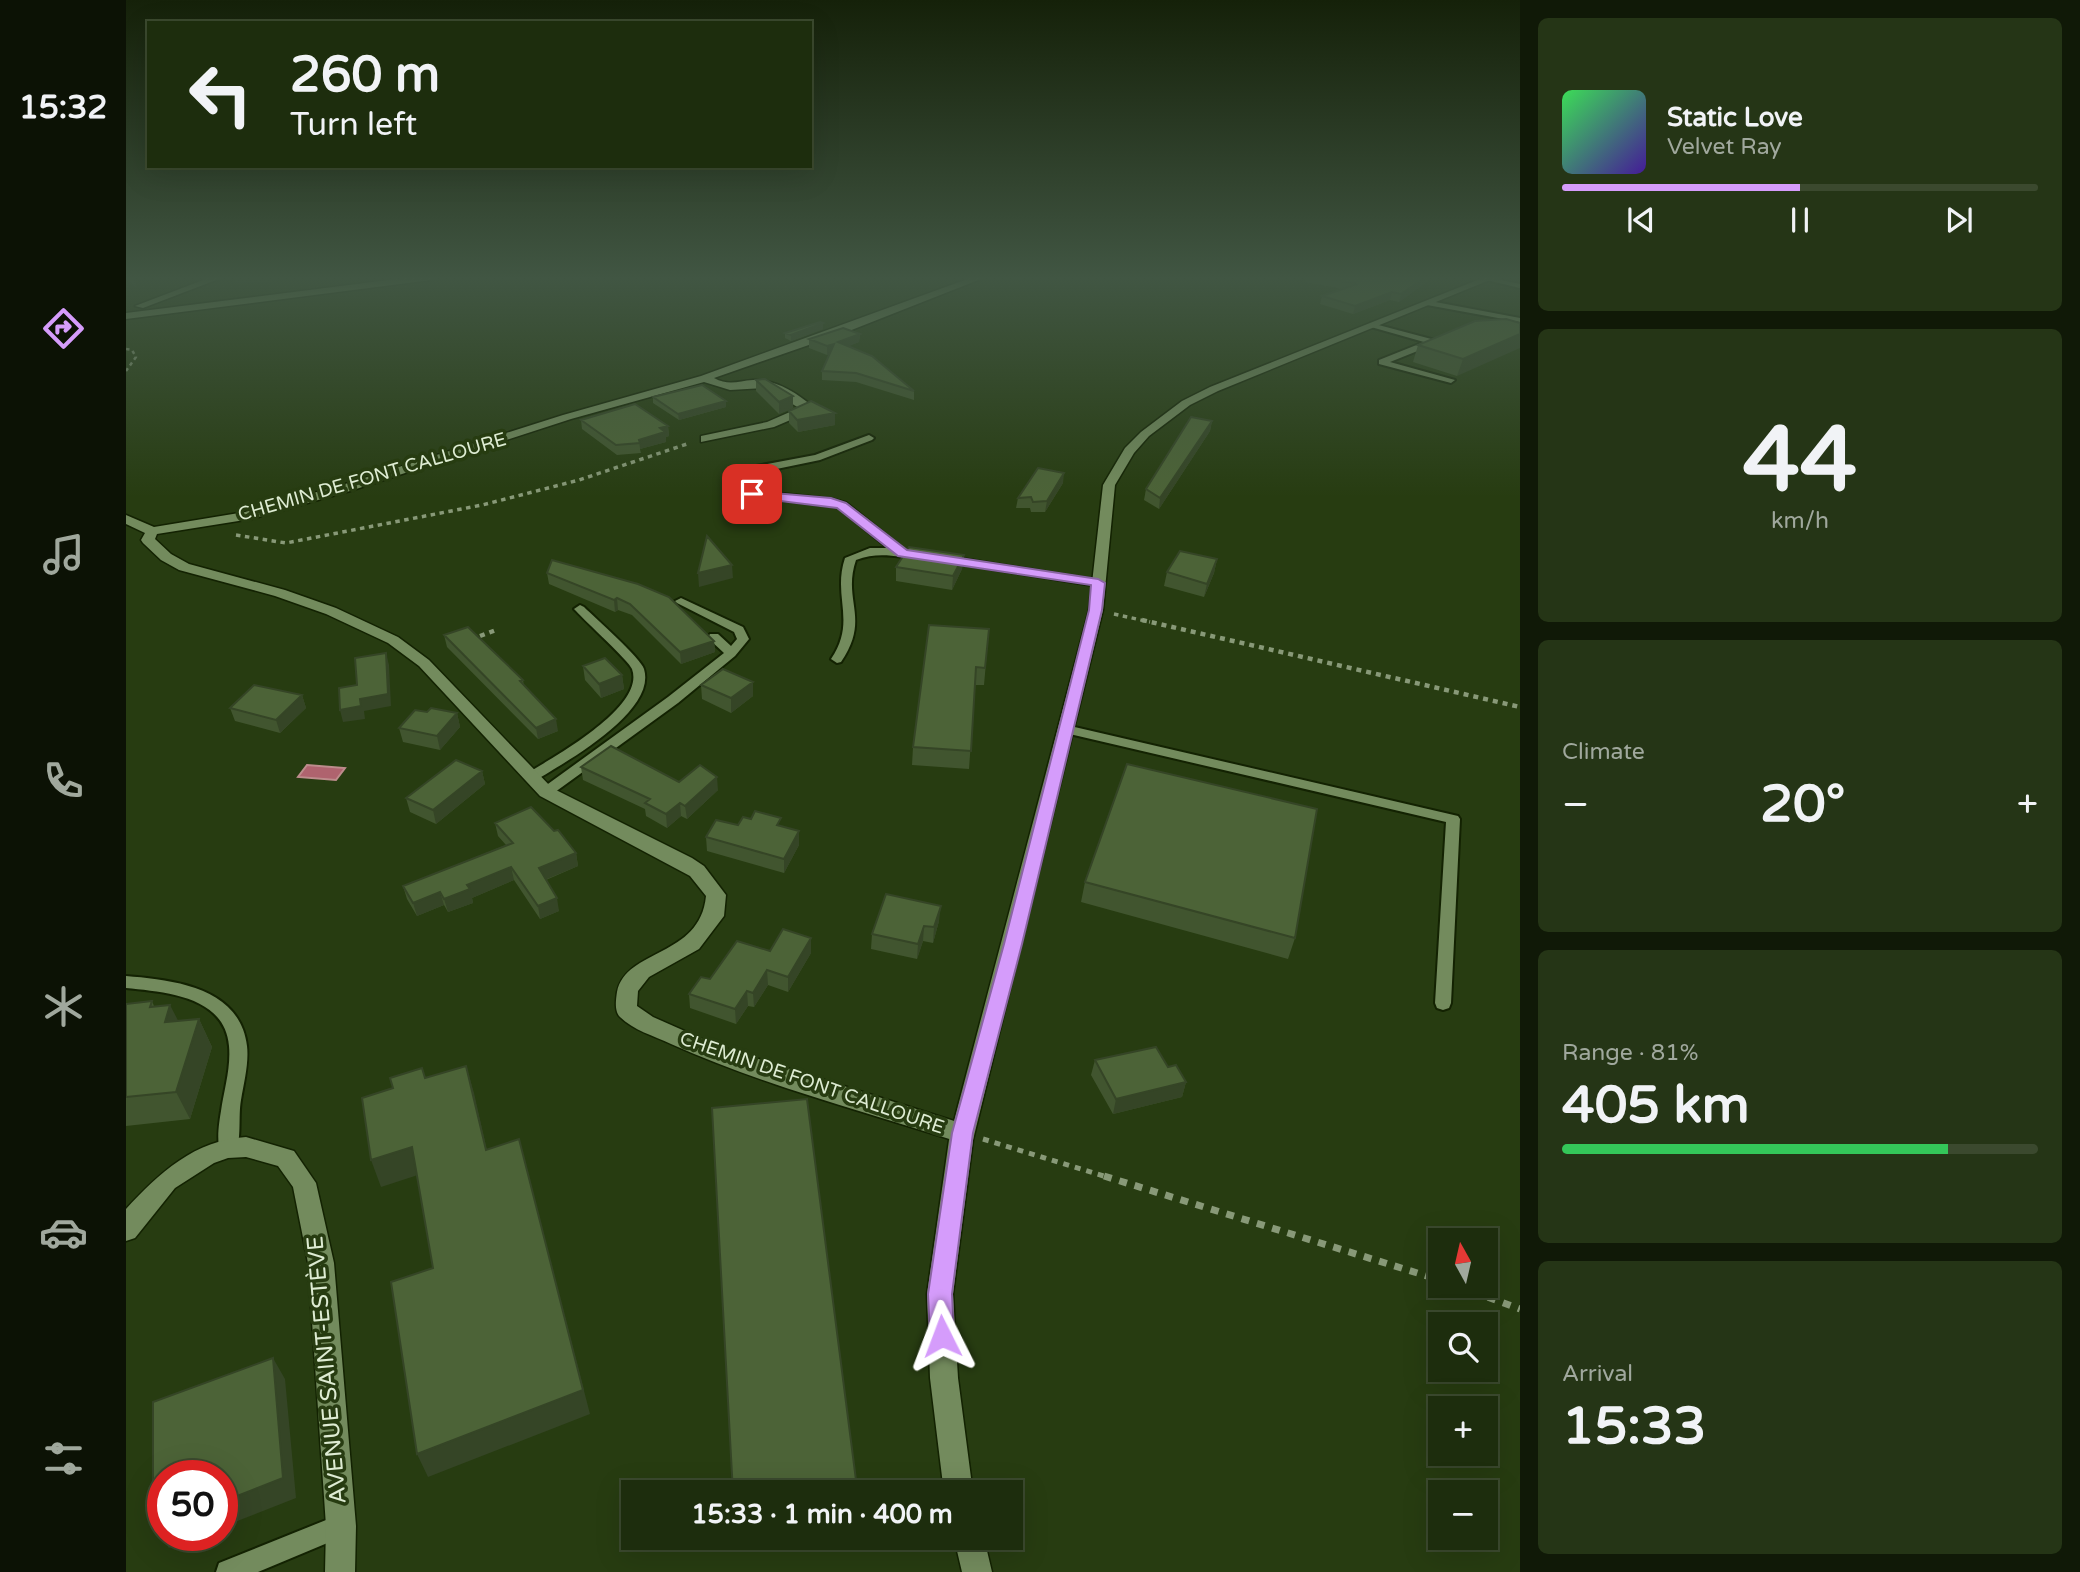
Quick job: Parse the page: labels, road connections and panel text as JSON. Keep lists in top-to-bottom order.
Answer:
{
  "streets": {
    "street": ["CHEMIN DE FONT CALLOURE", "AVENUE SAINT-ESTÈVE"]
  },
  "north": "top",
  "page": {
    "tabs": "15:32",
    "turn": ["260 m", "Turn left"],
    "song": ["Static Love", "Velvet Ray"],
    "tile": [
      ["44", "km/h"],
      "Climate",
      ["Range · 81%", "405 km"],
      ["Arrival", "15:33"]
    ],
    "heat": ["−", "20°", "+"],
    "map_buttons": ["+", "−"],
    "limit": "50",
    "trip": "15:33 · 1 min · 400 m"
  }
}
